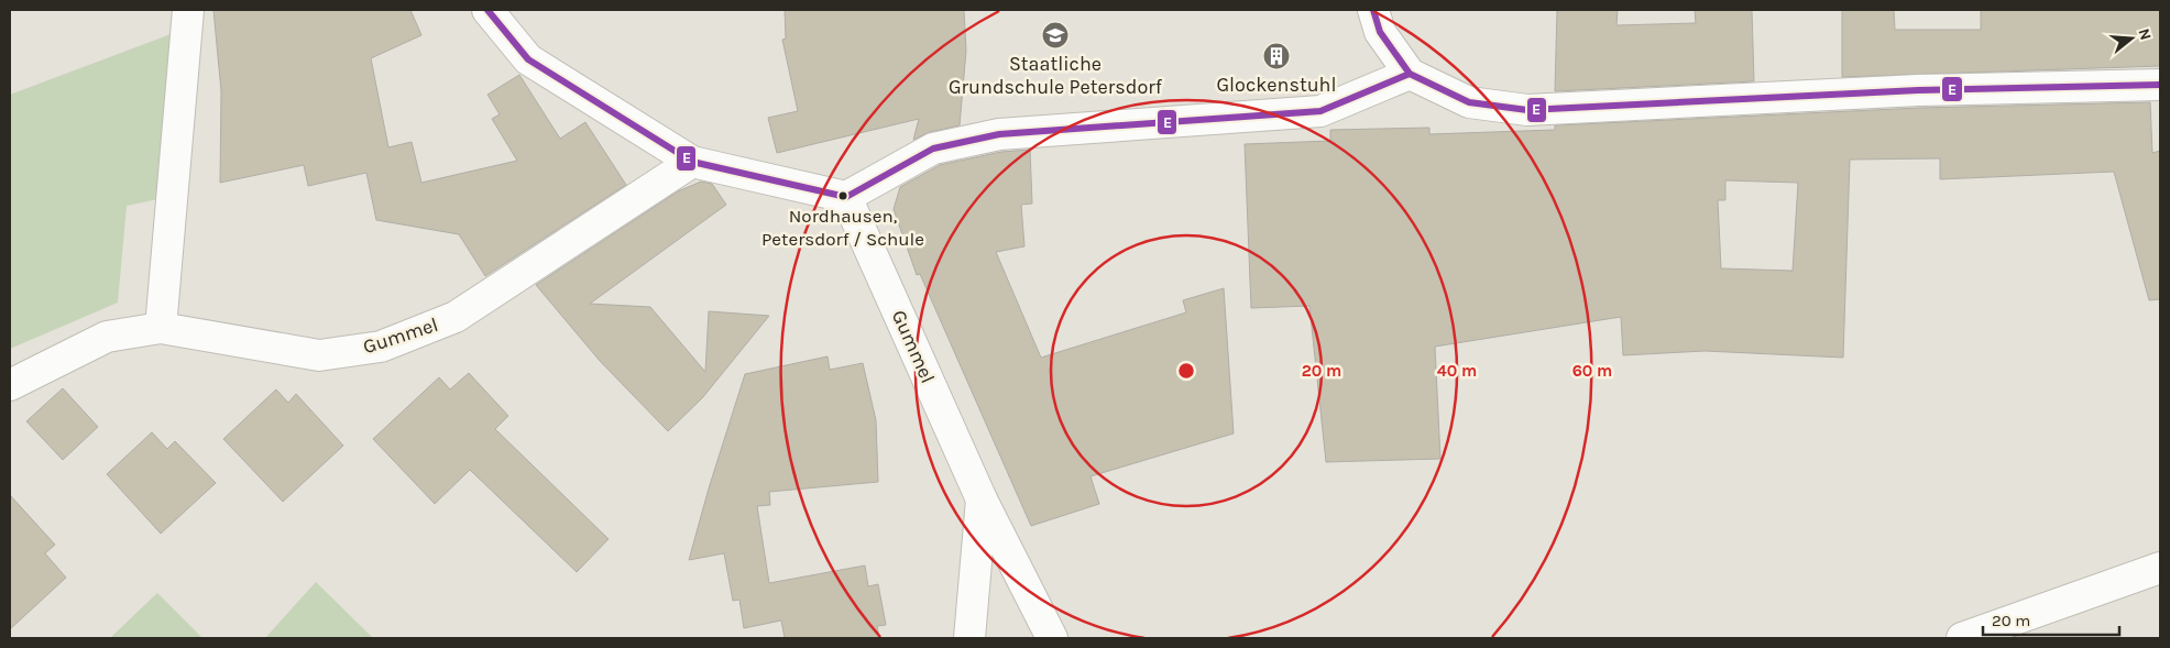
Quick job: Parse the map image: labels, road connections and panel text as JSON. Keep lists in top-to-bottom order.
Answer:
{
  "streets": {
    "street": ["Gummel"]
  },
  "places": {
    "school or university": ["Staatliche Grundschule Petersdorf"],
    "building": ["Glockenstuhl"],
    "other": ["Nordhausen, Petersdorf / Schule"]
  },
  "lines": ["transit line E"],
  "scale_bar": "20 m",
  "north": "right",
  "rings": ["20 m", "40 m", "60 m"]
}
